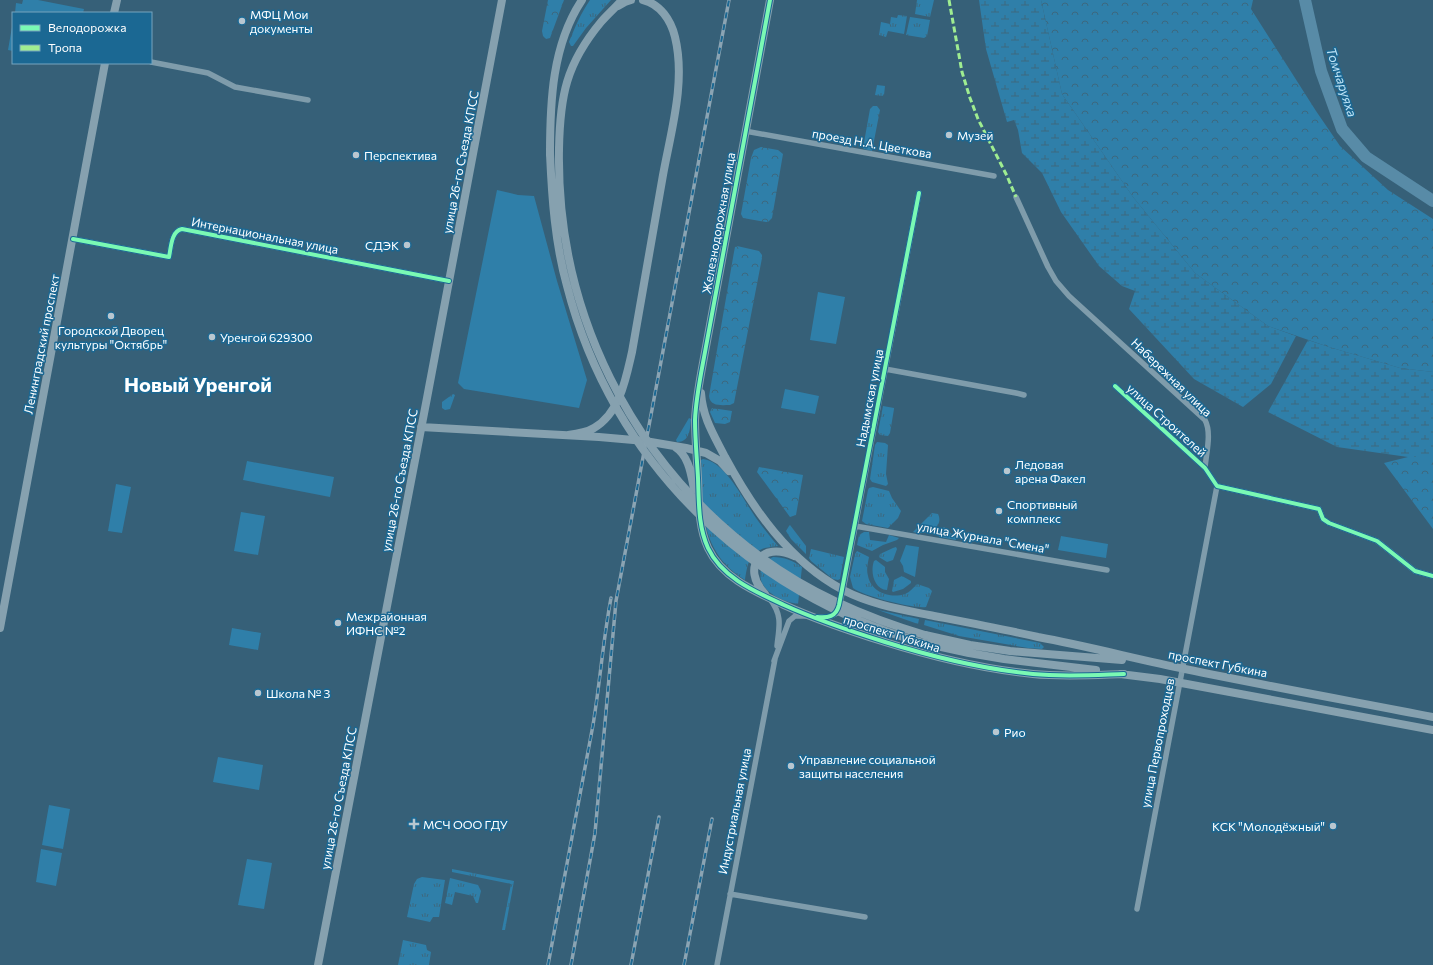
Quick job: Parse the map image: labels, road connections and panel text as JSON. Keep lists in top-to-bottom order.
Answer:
{
  "streets": {
    "main road": [
      "улица 26-го Съезда КПСС",
      "Железнодорожная улица",
      "Ленинградский проспект",
      "проспект Губкина"
    ],
    "street": [
      "проезд Н.А. Цветкова",
      "Интернациональная улица",
      "Набережная улица",
      "Надымская улица",
      "улица Строителей",
      "улица Журнала \"Смена\"",
      "улица Первопроходцев",
      "Индустриальная улица"
    ]
  },
  "crossings": [
    ["проезд Н.А. Цветкова", "Железнодорожная улица"],
    ["улица 26-го Съезда КПСС", "Интернациональная улица"],
    ["Железнодорожная улица", "проспект Губкина"],
    ["Интернациональная улица", "Ленинградский проспект"],
    ["Набережная улица", "улица Строителей"],
    ["Надымская улица", "улица Журнала \"Смена\""],
    ["Надымская улица", "проспект Губкина"],
    ["Надымская улица", "Индустриальная улица"],
    ["проспект Губкина", "улица Первопроходцев"],
    ["проспект Губкина", "Индустриальная улица"]
  ],
  "districts": ["Новый Уренгой"],
  "water": ["Томчаруяха"],
  "places": {
    "other": [
      "МФЦ Мои документы",
      "Музей",
      "Перспектива",
      "СДЭК",
      "Городской Дворец культуры \"Октябрь\"",
      "Уренгой 629300",
      "Ледовая арена Факел",
      "Спортивный комплекс",
      "Межрайонная ИФНС №2",
      "Школа № 3",
      "Рио",
      "Управление социальной защиты населения",
      "КСК \"Молодёжный\""
    ],
    "health": ["МСЧ ООО ГДУ"]
  },
  "legend": ["Велодорожка", "Тропа"]
}
